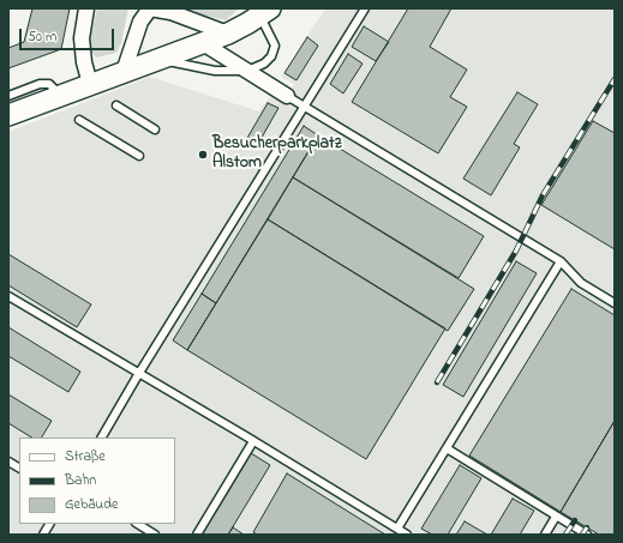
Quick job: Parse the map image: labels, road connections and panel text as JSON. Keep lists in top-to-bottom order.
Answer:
{
  "places": ["Besucherparkplatz Alstom"],
  "legend": ["Straße", "Bahn", "Gebäude"],
  "scale_bar": "50 m"
}
